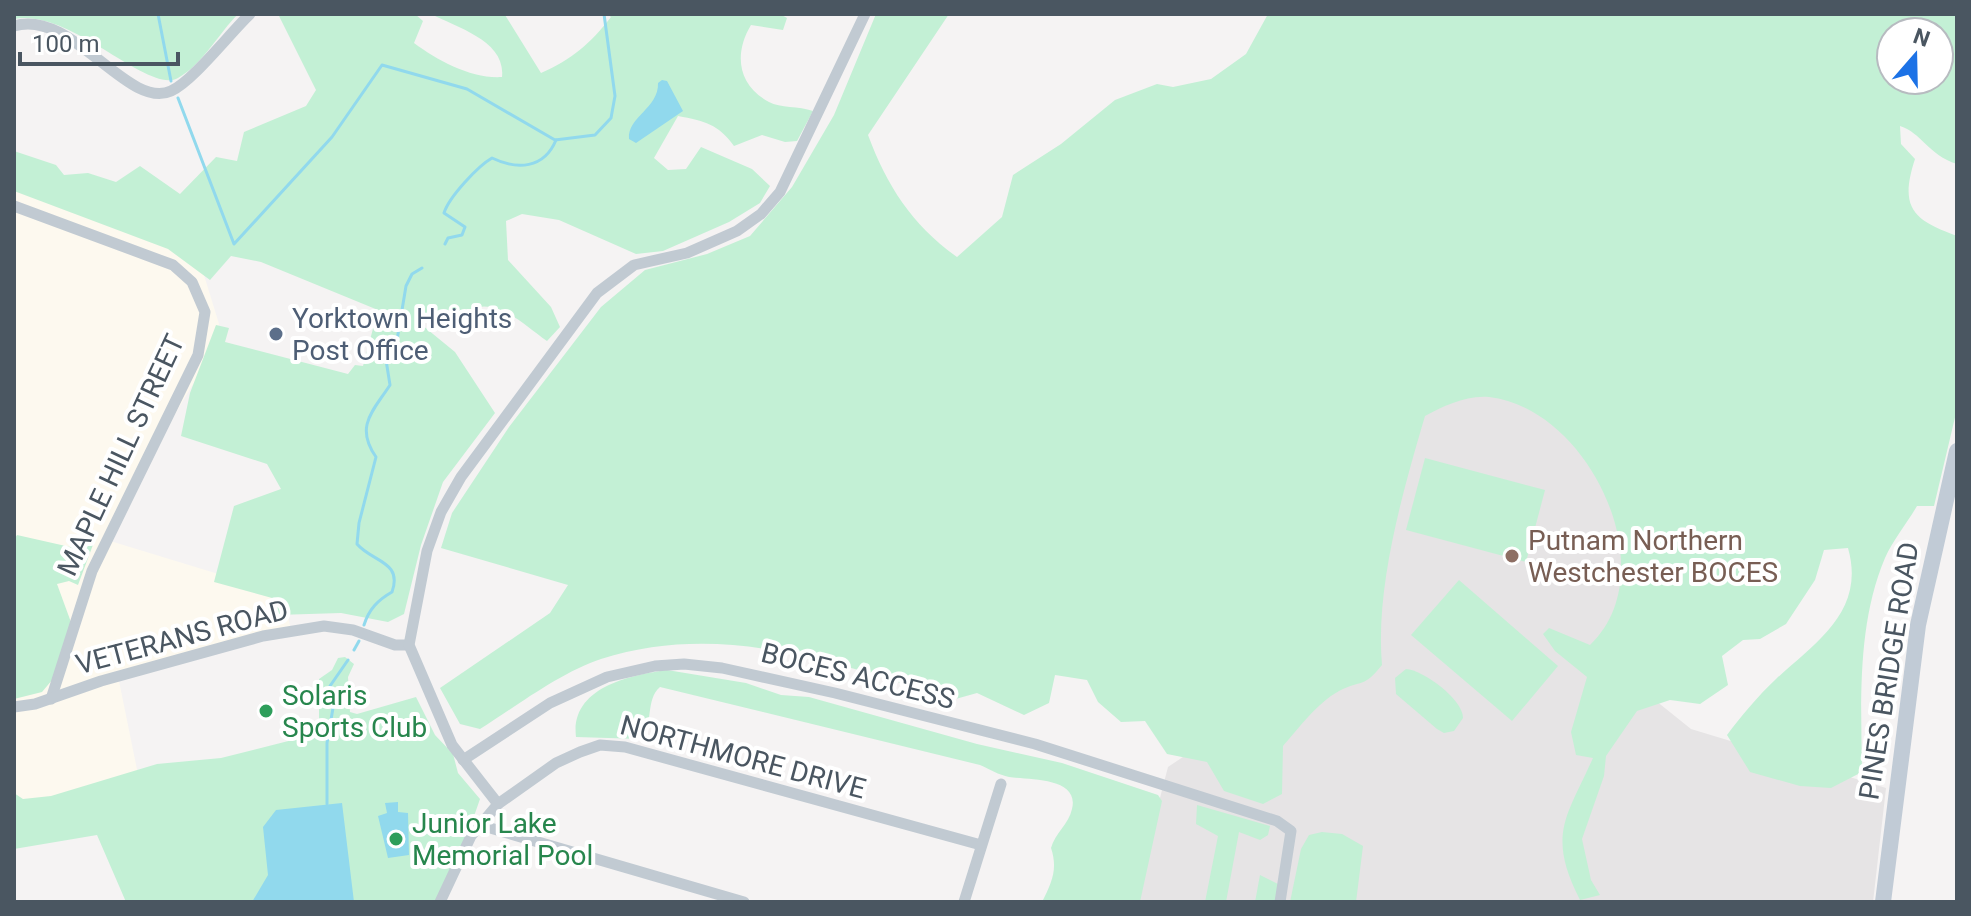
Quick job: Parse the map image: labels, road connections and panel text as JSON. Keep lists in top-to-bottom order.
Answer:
{
  "streets": {
    "street": [
      "MAPLE HILL STREET",
      "VETERANS ROAD",
      "PINES BRIDGE ROAD",
      "BOCES ACCESS",
      "NORTHMORE DRIVE"
    ]
  },
  "crossings": [
    ["MAPLE HILL STREET", "VETERANS ROAD"]
  ],
  "places": [
    "Yorktown Heights Post Office",
    "Putnam Northern Westchester BOCES",
    "Solaris Sports Club",
    "Junior Lake Memorial Pool"
  ],
  "scale_bar": "100 m",
  "north": "top"
}
